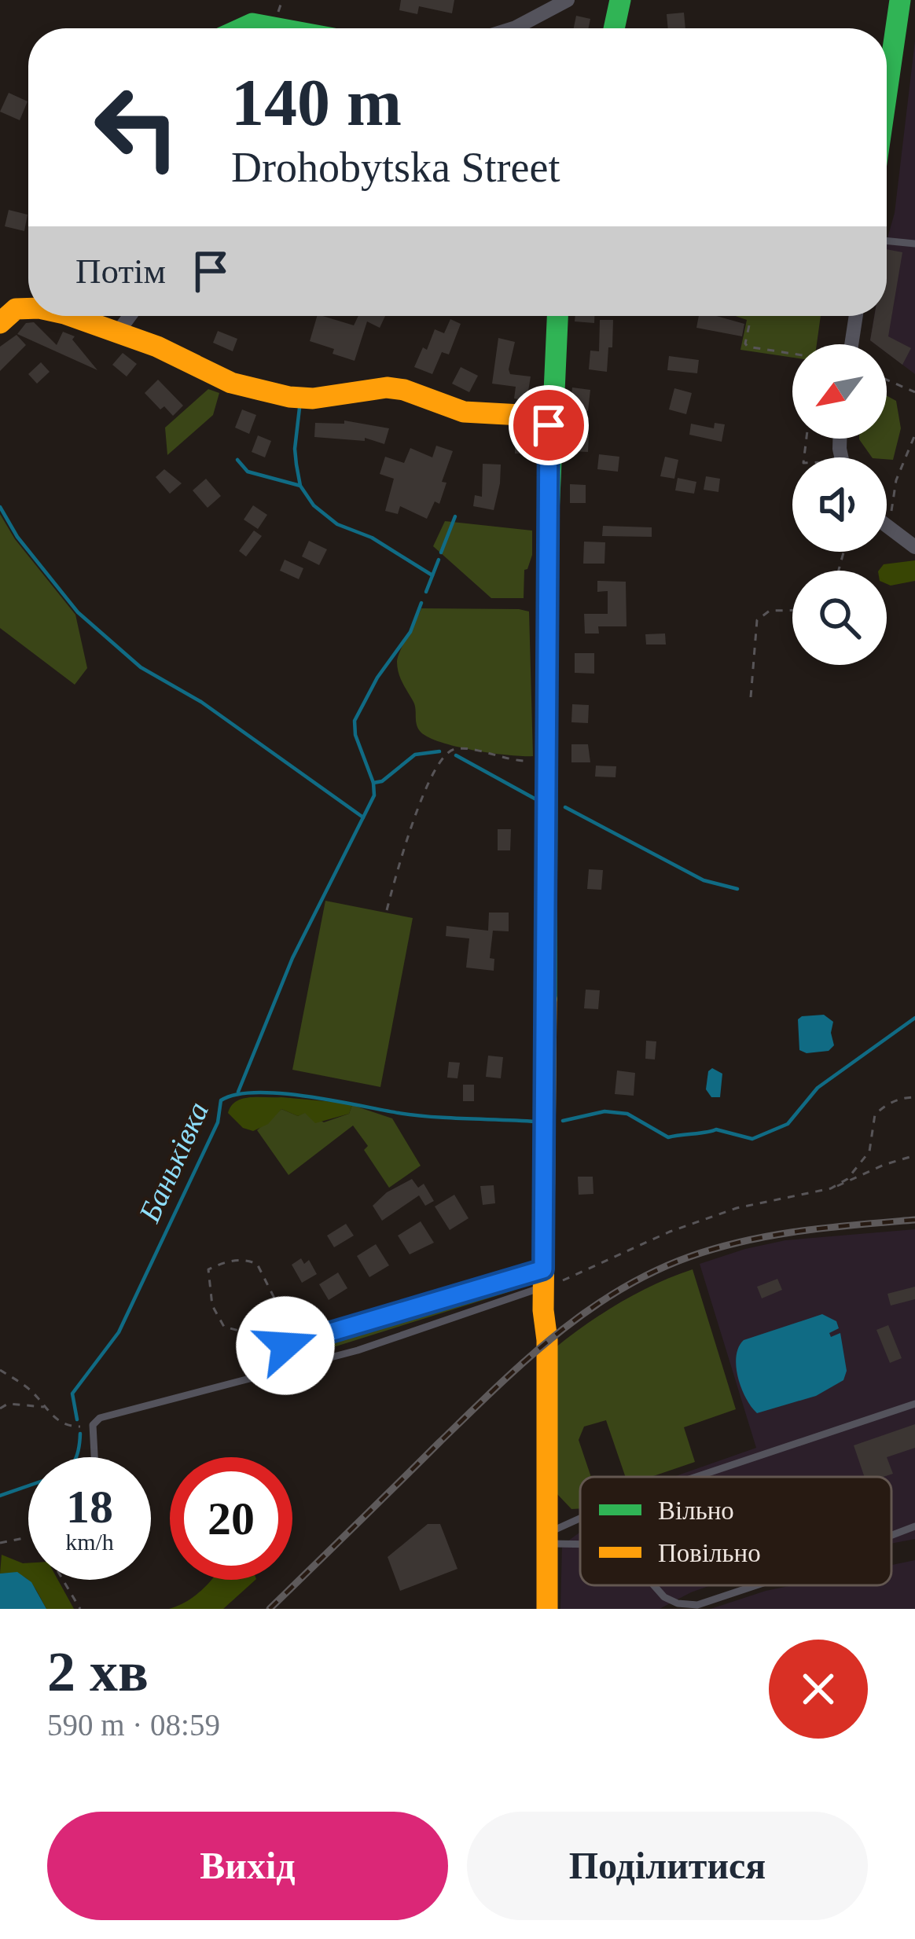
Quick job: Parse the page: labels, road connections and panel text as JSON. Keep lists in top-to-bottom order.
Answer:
{
  "water": ["Баньківка"],
  "legend": ["Вільно", "Повільно"],
  "north": "bottom left",
  "page": {
    "turn": ["140 m", "Drohobytska Street"],
    "then": "Потім",
    "speed": "18 km/h",
    "limit": "20",
    "heading": ["2 хв", "590 m · 08:59"],
    "buttons": ["Вихід", "Поділитися"]
  }
}
